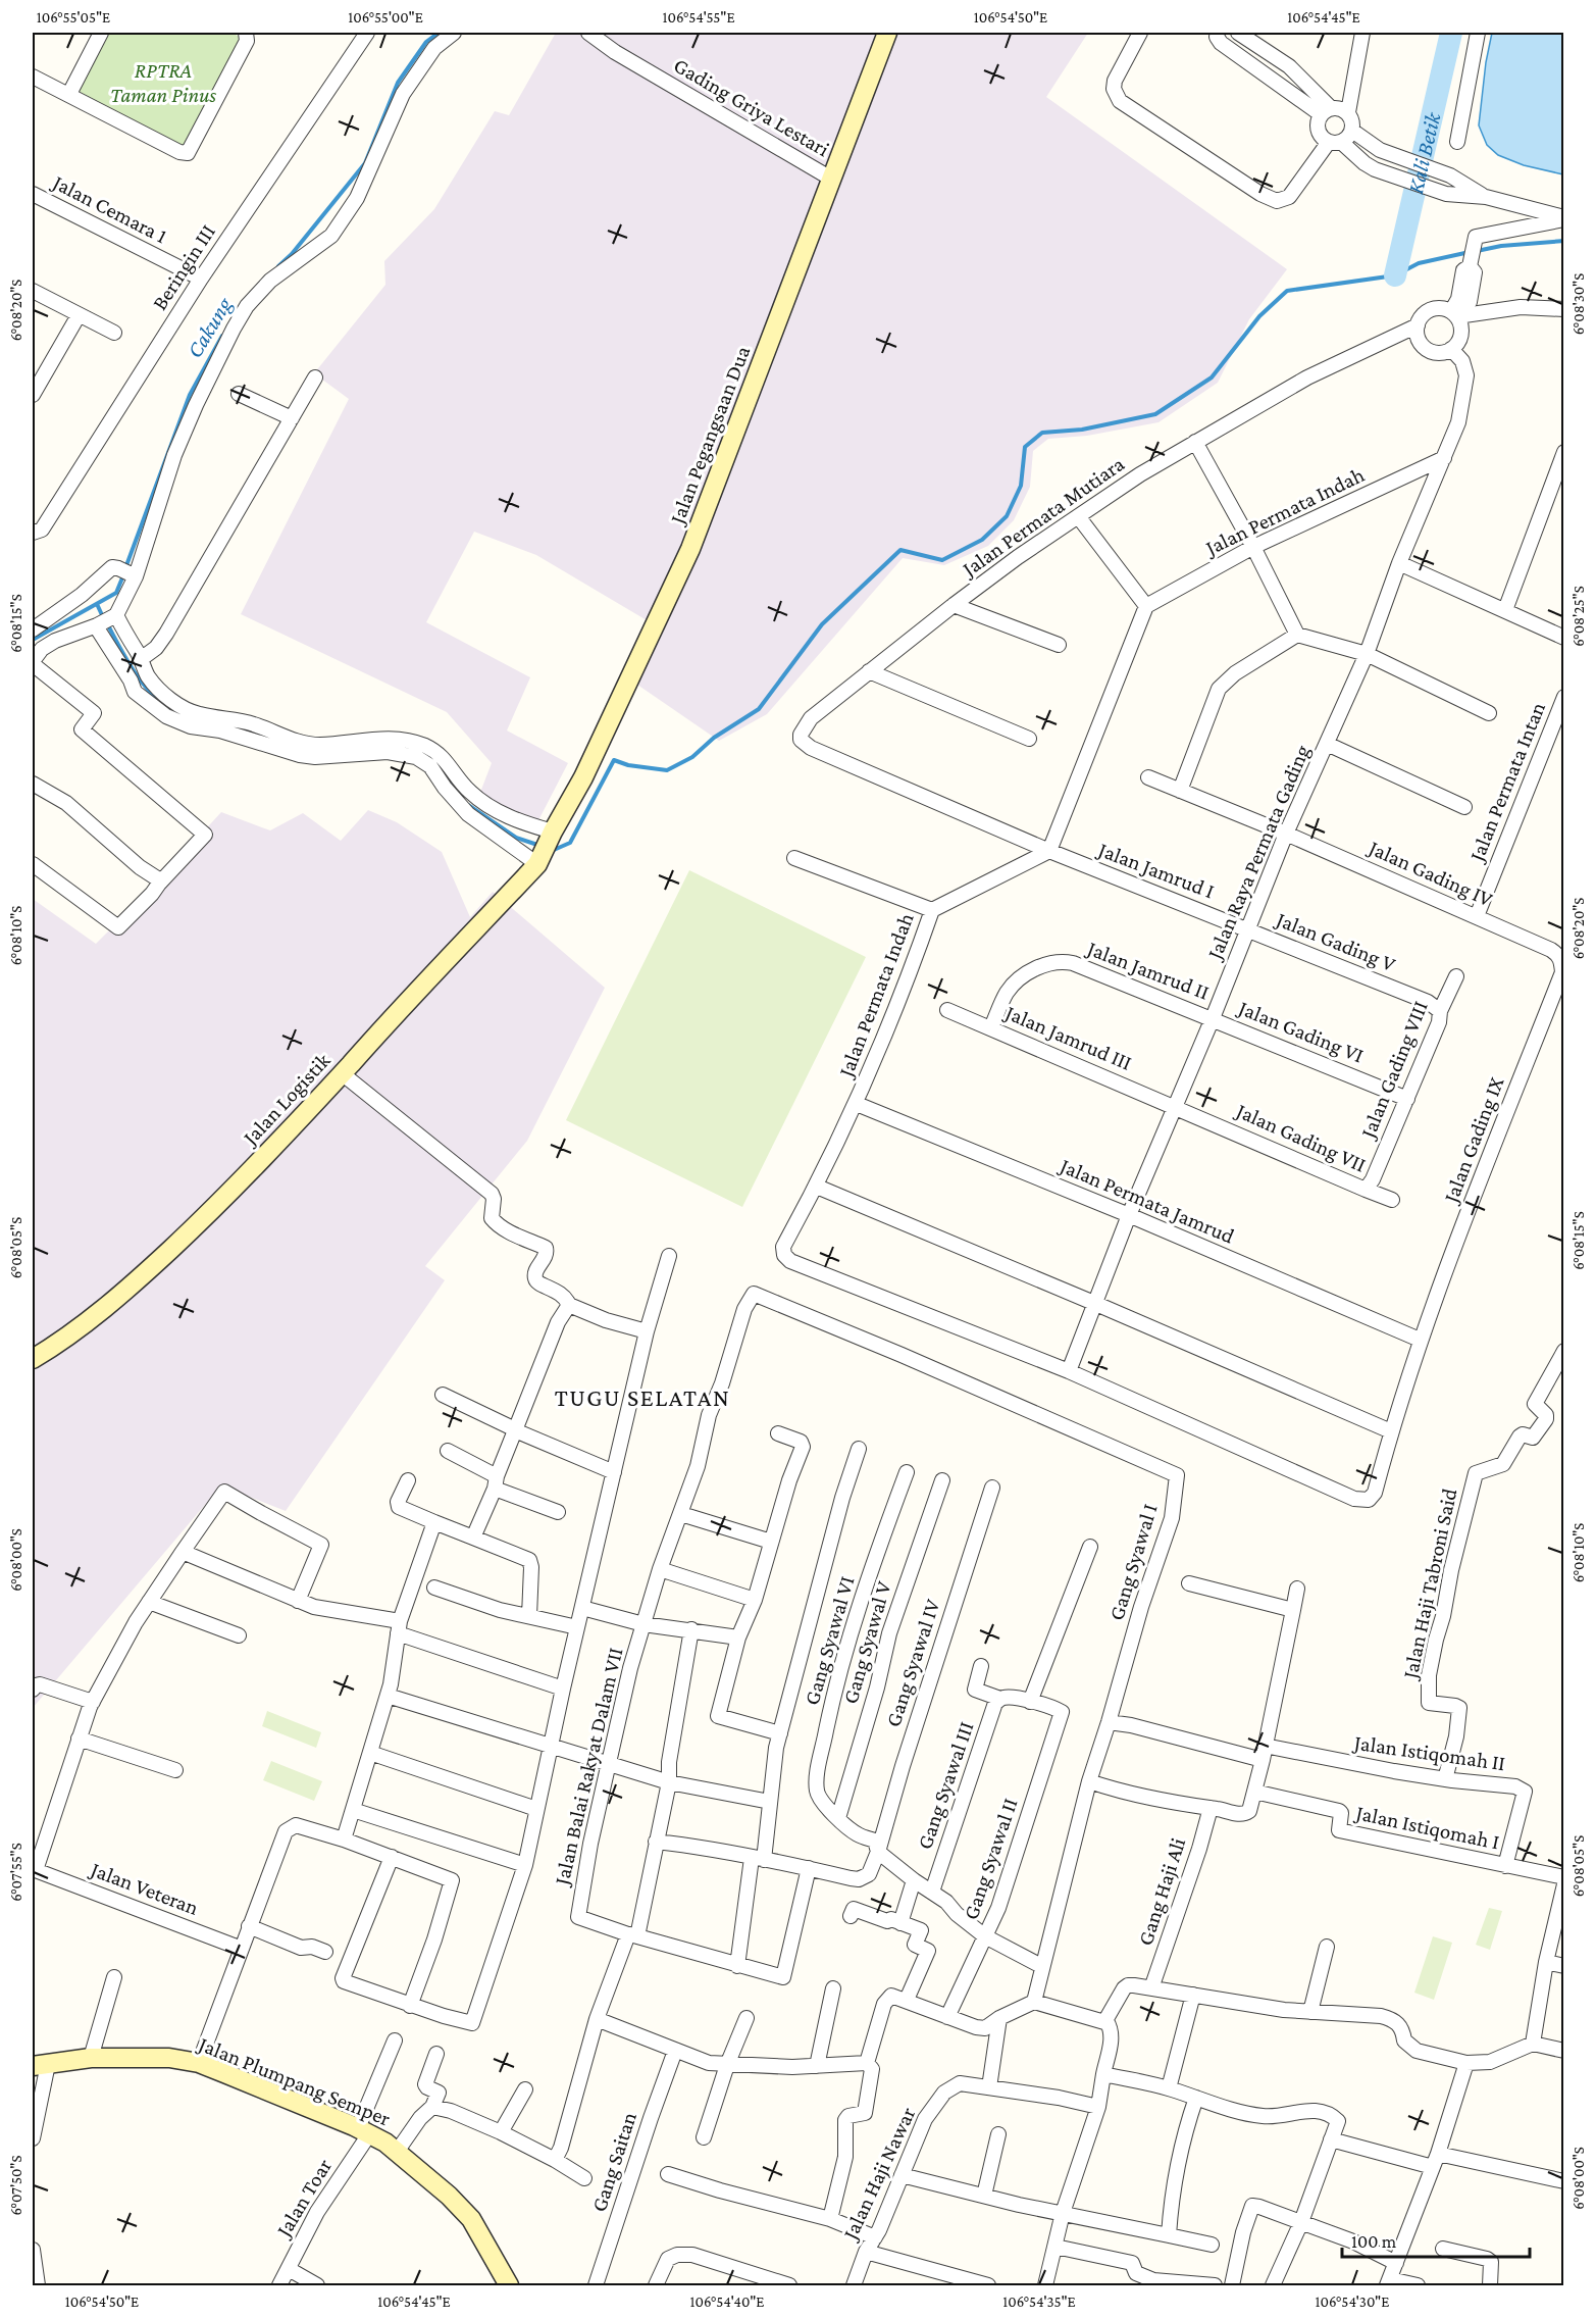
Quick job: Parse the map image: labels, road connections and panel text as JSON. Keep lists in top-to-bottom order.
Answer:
{
  "streets": {
    "main road": ["Jalan Pegangsaan Dua", "Jalan Logistik", "Jalan Plumpang Semper"],
    "street": [
      "Gading Griya Lestari",
      "Jalan Cemara 1",
      "Beringin III",
      "Jalan Permata Indah",
      "Jalan Permata Mutiara",
      "Jalan Permata Intan",
      "Jalan Raya Permata Gading",
      "Jalan Jamrud I",
      "Jalan Gading IV",
      "Jalan Gading V",
      "Jalan Jamrud II",
      "Jalan Gading VI",
      "Jalan Jamrud III",
      "Jalan Gading VIII",
      "Jalan Gading VII",
      "Jalan Gading IX",
      "Jalan Permata Jamrud",
      "Gang Syawal I",
      "Jalan Haji Tabroni Said",
      "Gang Syawal VI",
      "Gang Syawal V",
      "Gang Syawal IV",
      "Jalan Istiqomah II",
      "Jalan Balai Rakyat Dalam VII",
      "Gang Syawal III",
      "Jalan Istiqomah I",
      "Gang Syawal II",
      "Jalan Veteran",
      "Gang Haji Ali",
      "Gang Saitan",
      "Jalan Haji Nawar",
      "Jalan Toar"
    ]
  },
  "crossings": [
    ["Gading Griya Lestari", "Jalan Pegangsaan Dua"],
    ["Jalan Cemara 1", "Beringin III"],
    ["Jalan Pegangsaan Dua", "Jalan Logistik"],
    ["Jalan Permata Indah", "Jalan Raya Permata Gading"],
    ["Jalan Permata Indah", "Jalan Jamrud I"],
    ["Jalan Permata Indah", "Jalan Permata Jamrud"],
    ["Jalan Permata Mutiara", "Jalan Raya Permata Gading"],
    ["Jalan Permata Mutiara", "Jalan Jamrud I"],
    ["Jalan Permata Intan", "Jalan Gading IV"],
    ["Jalan Raya Permata Gading", "Jalan Jamrud I"],
    ["Jalan Raya Permata Gading", "Jalan Gading IV"],
    ["Jalan Raya Permata Gading", "Jalan Gading V"],
    ["Jalan Raya Permata Gading", "Jalan Jamrud II"],
    ["Jalan Raya Permata Gading", "Jalan Gading VI"],
    ["Jalan Raya Permata Gading", "Jalan Jamrud III"],
    ["Jalan Raya Permata Gading", "Jalan Gading VII"],
    ["Jalan Raya Permata Gading", "Jalan Gading IX"],
    ["Jalan Raya Permata Gading", "Jalan Permata Jamrud"],
    ["Jalan Jamrud I", "Jalan Gading V"],
    ["Jalan Gading IV", "Jalan Gading IX"],
    ["Jalan Gading V", "Jalan Gading VIII"],
    ["Jalan Jamrud II", "Jalan Gading VI"],
    ["Jalan Jamrud II", "Jalan Jamrud III"],
    ["Jalan Gading VI", "Jalan Gading VIII"],
    ["Jalan Jamrud III", "Jalan Gading VII"],
    ["Jalan Gading VIII", "Jalan Gading VII"],
    ["Jalan Gading IX", "Jalan Permata Jamrud"],
    ["Gang Syawal I", "Gang Syawal VI"],
    ["Gang Syawal I", "Jalan Istiqomah II"],
    ["Gang Syawal I", "Jalan Balai Rakyat Dalam VII"],
    ["Jalan Haji Tabroni Said", "Jalan Istiqomah II"],
    ["Gang Syawal VI", "Gang Syawal V"],
    ["Gang Syawal VI", "Gang Syawal IV"],
    ["Gang Syawal VI", "Gang Syawal III"],
    ["Gang Syawal VI", "Gang Syawal II"],
    ["Jalan Istiqomah II", "Jalan Istiqomah I"],
    ["Jalan Plumpang Semper", "Jalan Toar"]
  ],
  "districts": ["TUGU SELATAN"],
  "water": ["Kali Betik", "Cakung"],
  "parks": ["RPTRA Taman Pinus"],
  "scale_bar": "100 m",
  "coordinates": [
    "106°55'05\"E",
    "106°55'00\"E",
    "106°54'55\"E",
    "106°54'50\"E",
    "106°54'45\"E",
    "6°08'30\"S",
    "6°08'20\"S",
    "6°08'25\"S",
    "6°08'15\"S",
    "6°08'10\"S",
    "6°08'05\"S",
    "6°08'00\"S",
    "6°07'55\"S",
    "6°07'50\"S",
    "106°54'40\"E",
    "106°54'35\"E",
    "106°54'30\"E"
  ]
}
